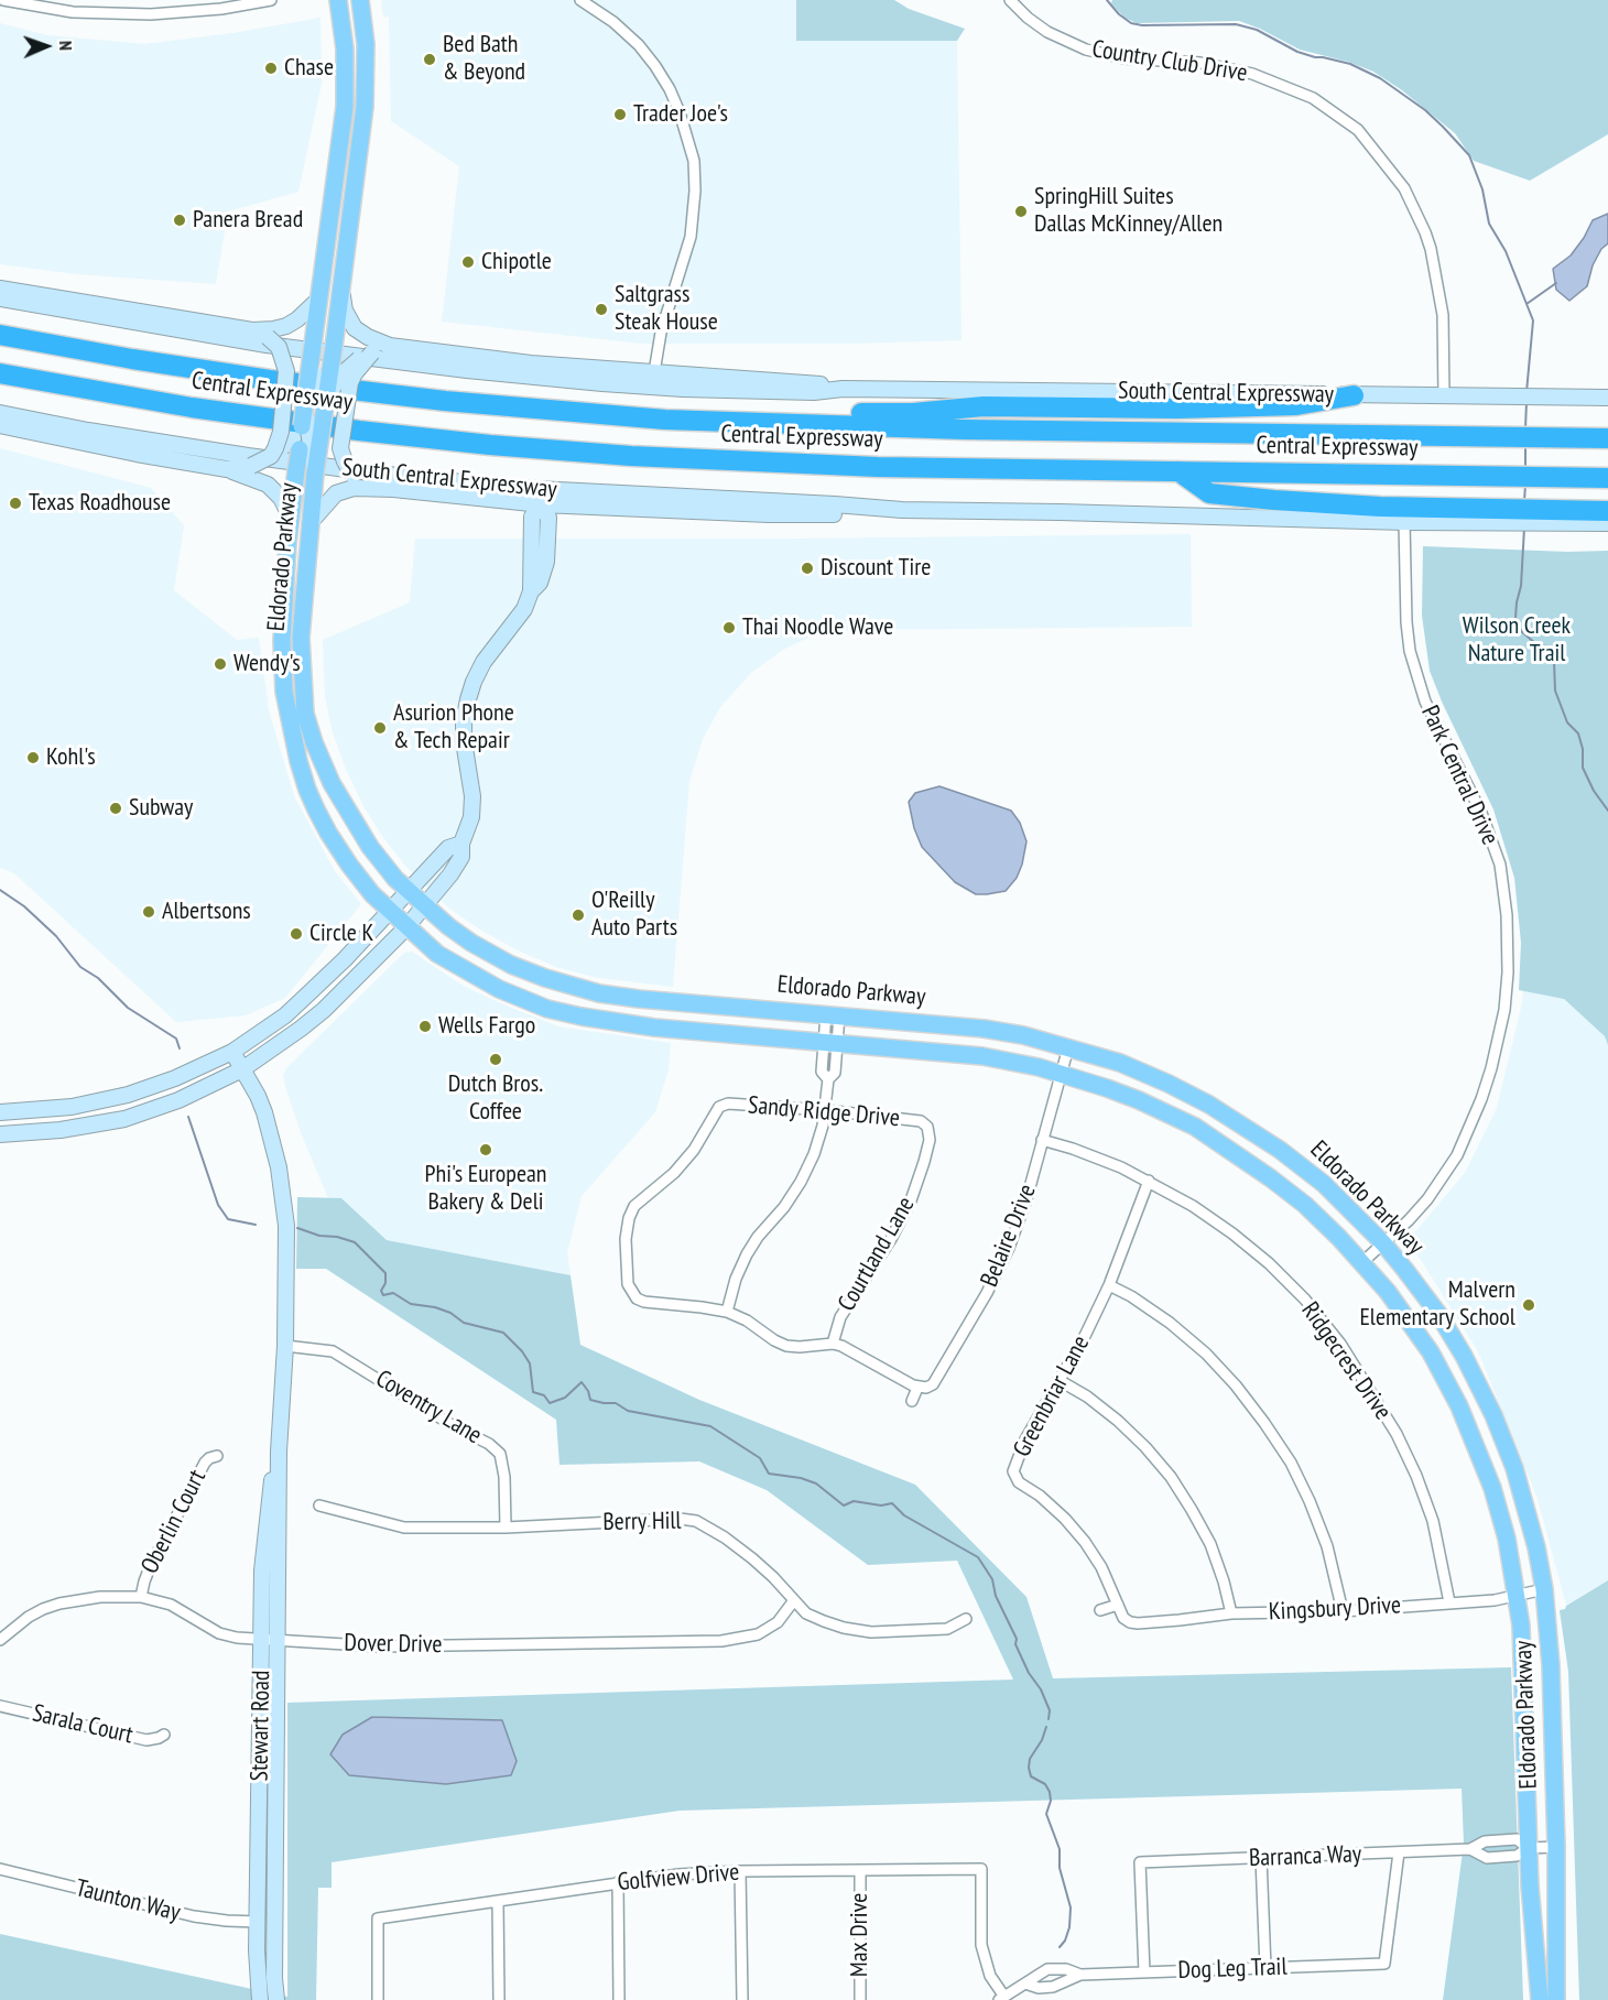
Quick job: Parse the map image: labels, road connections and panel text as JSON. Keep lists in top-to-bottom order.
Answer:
{
  "streets": {
    "highway": ["Central Expressway"],
    "main road": ["South Central Expressway", "Eldorado Parkway", "Stewart Road"],
    "street": [
      "Country Club Drive",
      "Park Central Drive",
      "Sandy Ridge Drive",
      "Belaire Drive",
      "Courtland Lane",
      "Ridgecrest Drive",
      "Greenbriar Lane",
      "Coventry Lane",
      "Oberlin Court",
      "Berry Hill",
      "Kingsbury Drive",
      "Dover Drive",
      "Sarala Court",
      "Barranca Way",
      "Golfview Drive",
      "Taunton Way",
      "Max Drive",
      "Dog Leg Trail"
    ]
  },
  "crossings": [
    ["Country Club Drive", "South Central Expressway"],
    ["South Central Expressway", "Park Central Drive"],
    ["Eldorado Parkway", "Park Central Drive"],
    ["Eldorado Parkway", "Belaire Drive"],
    ["Eldorado Parkway", "Kingsbury Drive"],
    ["Eldorado Parkway", "Barranca Way"],
    ["Sandy Ridge Drive", "Courtland Lane"],
    ["Belaire Drive", "Ridgecrest Drive"],
    ["Ridgecrest Drive", "Greenbriar Lane"],
    ["Ridgecrest Drive", "Kingsbury Drive"],
    ["Greenbriar Lane", "Kingsbury Drive"],
    ["Coventry Lane", "Berry Hill"],
    ["Coventry Lane", "Stewart Road"],
    ["Oberlin Court", "Dover Drive"],
    ["Berry Hill", "Dover Drive"],
    ["Dover Drive", "Stewart Road"],
    ["Stewart Road", "Taunton Way"],
    ["Barranca Way", "Dog Leg Trail"],
    ["Golfview Drive", "Max Drive"],
    ["Golfview Drive", "Dog Leg Trail"]
  ],
  "parks": ["Wilson Creek Nature Trail"],
  "places": [
    "Bed Bath & Beyond",
    "Chase",
    "Trader Joe's",
    "SpringHill Suites Dallas McKinney/Allen",
    "Panera Bread",
    "Chipotle",
    "Saltgrass Steak House",
    "Texas Roadhouse",
    "Discount Tire",
    "Thai Noodle Wave",
    "Wendy's",
    "Asurion Phone & Tech Repair",
    "Kohl's",
    "Subway",
    "Albertsons",
    "O'Reilly Auto Parts",
    "Circle K",
    "Wells Fargo",
    "Dutch Bros. Coffee",
    "Phi's European Bakery & Deli",
    "Malvern Elementary School"
  ],
  "north": "right"
}
